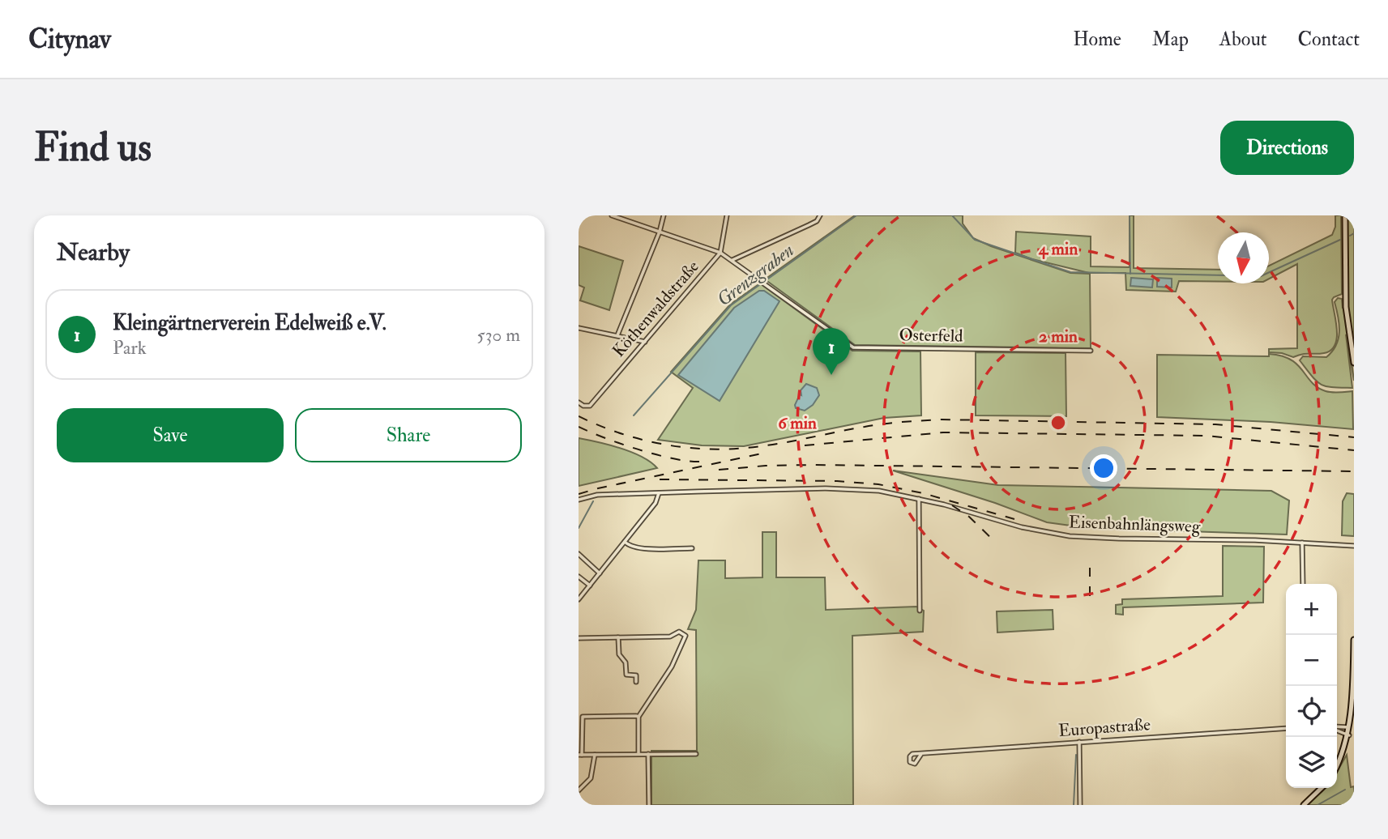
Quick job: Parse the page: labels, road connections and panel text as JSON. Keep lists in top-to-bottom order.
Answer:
{
  "streets": {
    "street": [
      "Köthenwaldstraße",
      "Osterfeld",
      "Eisenbahnlängsweg",
      "Europastraße"
    ]
  },
  "crossings": [
    ["Köthenwaldstraße", "Osterfeld"]
  ],
  "water": ["Grenzgraben"],
  "north": "bottom",
  "page": {
    "header": "Citynav",
    "nav": [
      "Home",
      "Map",
      "About",
      "Contact"
    ],
    "buttons": [
      "Directions",
      ["Save", "Share"]
    ],
    "title": "Find us",
    "heading": "Nearby",
    "list": [
      {
        "mark": "1",
        "name": "Kleingärtnerverein Edelweiß e.V.",
        "note": "Park",
        "value": "530 m"
      }
    ],
    "pins": "1",
    "map_buttons": ["+", "−"]
  },
  "rings": ["4 min", "2 min", "6 min"]
}
